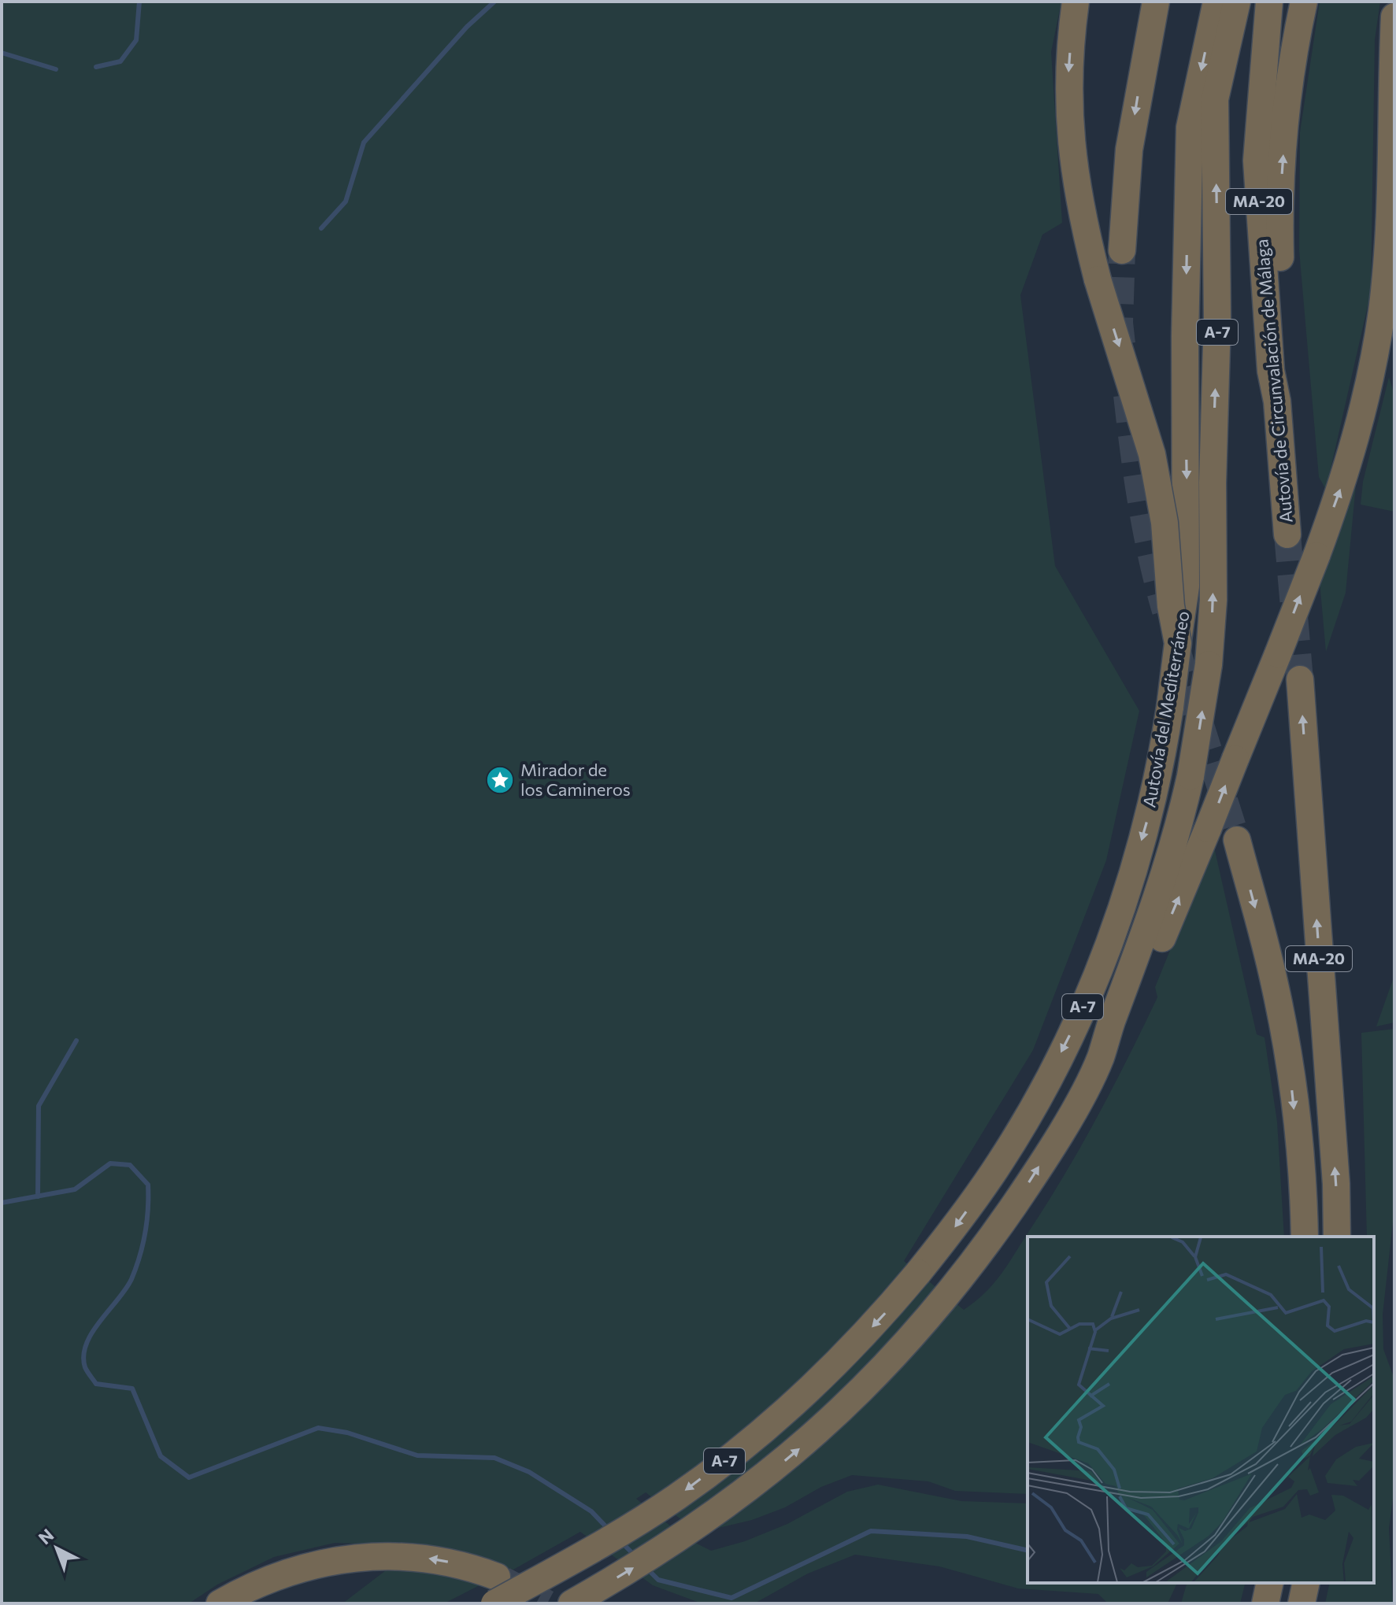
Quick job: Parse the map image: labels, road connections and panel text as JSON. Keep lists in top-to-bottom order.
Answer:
{
  "streets": {
    "highway": [
      "MA-20",
      "A-7",
      "Autovía de Circunvalación de Málaga",
      "Autovía del Mediterráneo"
    ]
  },
  "places": {
    "place": ["Mirador de los Camineros"]
  },
  "north": "top left"
}
